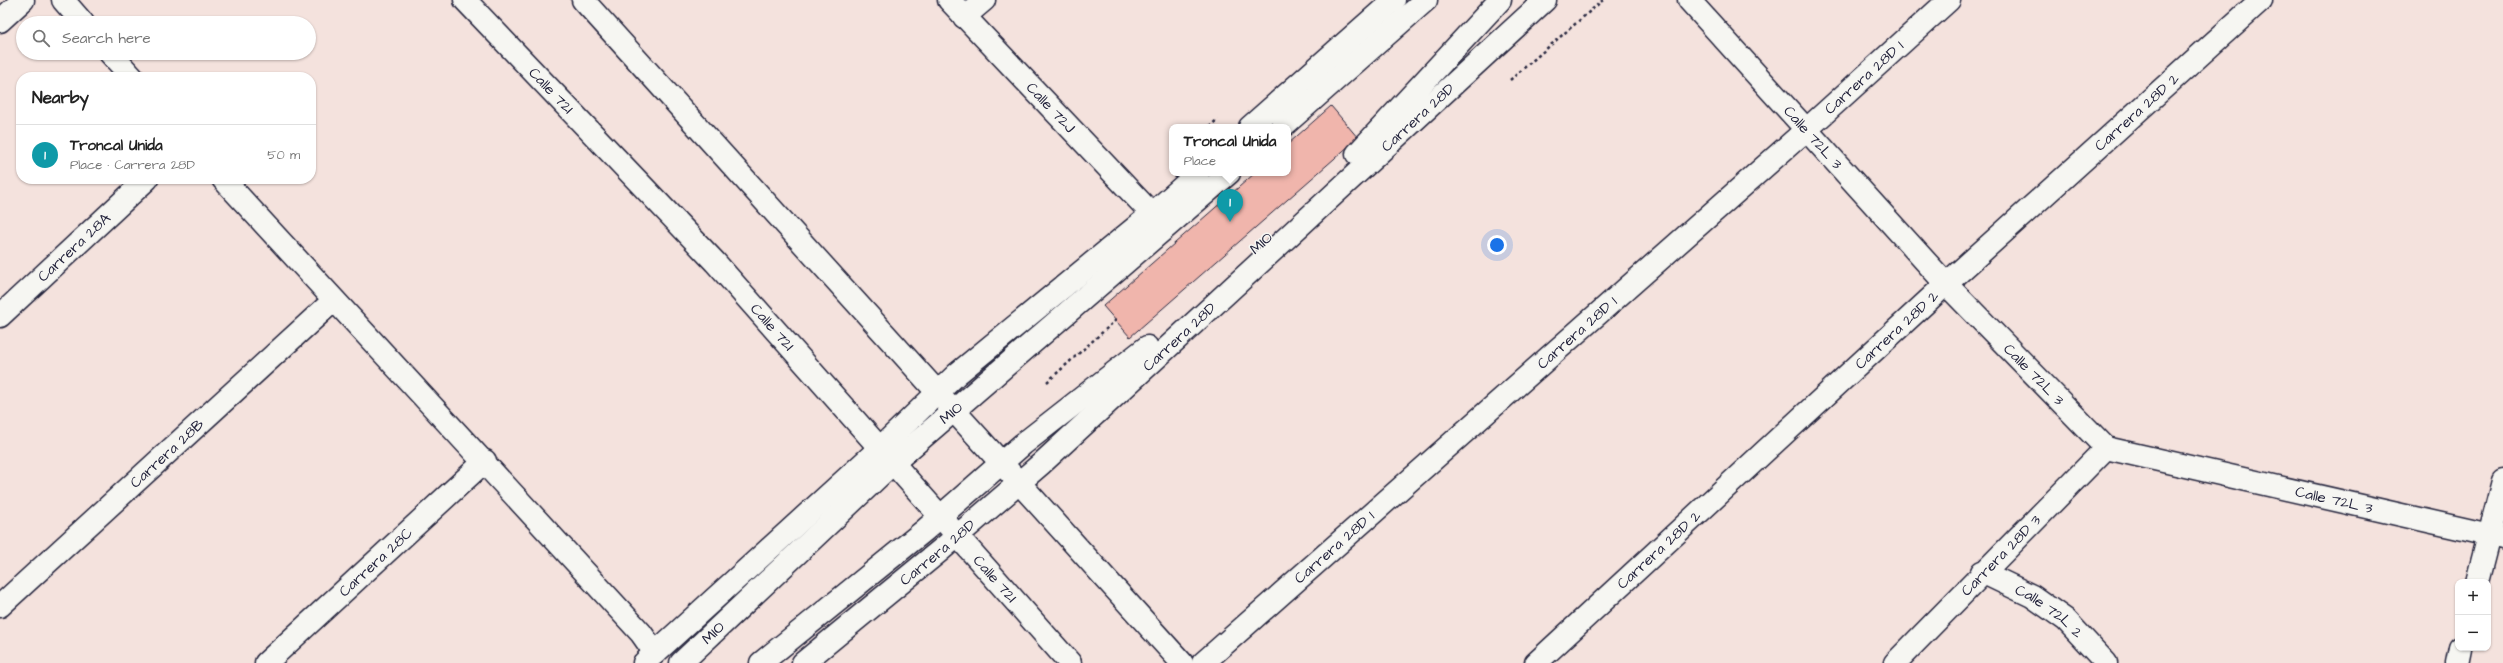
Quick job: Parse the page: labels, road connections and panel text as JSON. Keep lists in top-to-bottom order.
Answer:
{
  "streets": {
    "street": [
      "Carrera 28D 1",
      "Calle 72I",
      "Calle 72J",
      "Carrera 28D 2",
      "Carrera 28D",
      "Calle 72L 3",
      "MIO",
      "Carrera 28A",
      "Carrera 28B",
      "Carrera 28D 3",
      "Carrera 28C",
      "Calle 72L 2"
    ]
  },
  "crossings": [
    ["Carrera 28D 1", "Calle 72L 3"],
    ["Calle 72I", "Carrera 28D"],
    ["Calle 72I", "MIO"],
    ["Carrera 28D 2", "Calle 72L 3"],
    ["Calle 72L 3", "Carrera 28D 3"],
    ["Carrera 28D 3", "Calle 72L 2"]
  ],
  "page": {
    "search": "Search here",
    "heading": "Nearby",
    "popup": ["Troncal Unida", "Place"],
    "list": [
      {
        "mark": "1",
        "name": "Troncal Unida",
        "note": "Place · Carrera 28D",
        "value": "50 m"
      }
    ],
    "pins": "1",
    "map_buttons": ["+", "−"]
  }
}
